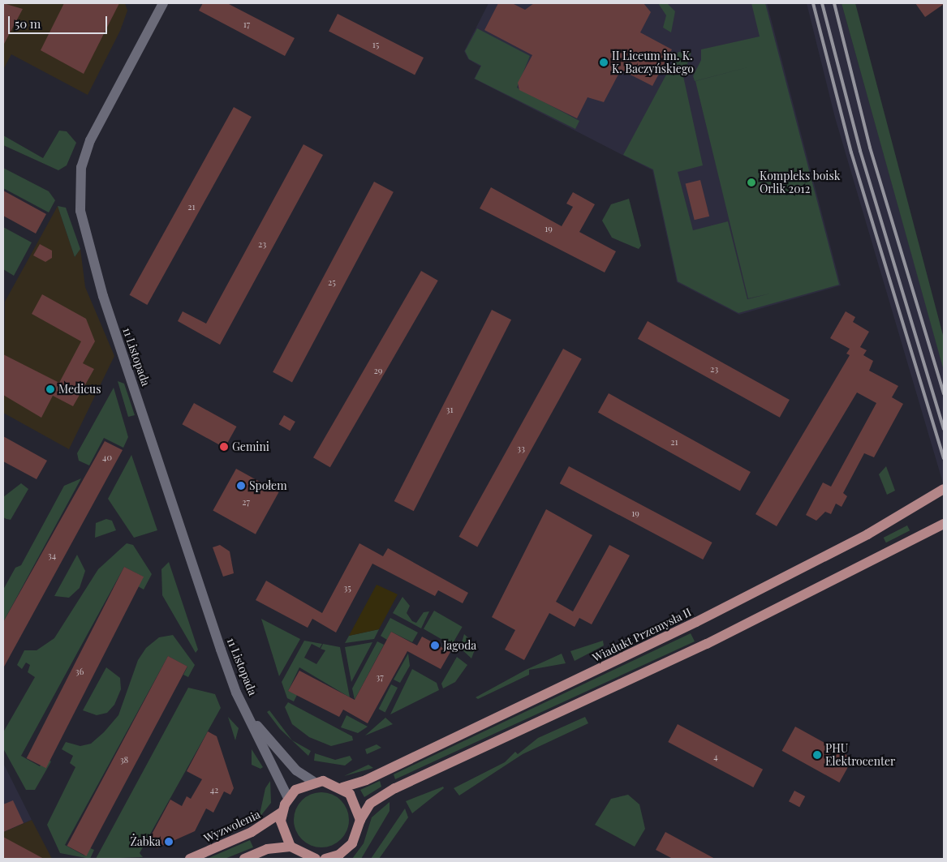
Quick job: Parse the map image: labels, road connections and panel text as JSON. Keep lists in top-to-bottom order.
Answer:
{
  "streets": {
    "main road": ["Wiadukt Przemysła II", "Wyzwolenia"],
    "street": ["11 Listopada"]
  },
  "places": [
    "II Liceum im. K. K. Baczyńskiego",
    "Kompleks boisk Orlik 2012",
    "Medicus",
    "Gemini",
    "Społem",
    "Jagoda",
    "PHU Elektrocenter",
    "Żabka"
  ],
  "house_numbers": [
    "17",
    "15",
    "21",
    "19",
    "23",
    "25",
    "23",
    "29",
    "31",
    "21",
    "33",
    "40",
    "27",
    "19",
    "34",
    "35",
    "36",
    "37",
    "4",
    "38",
    "42"
  ],
  "scale_bar": "50 m"
}
